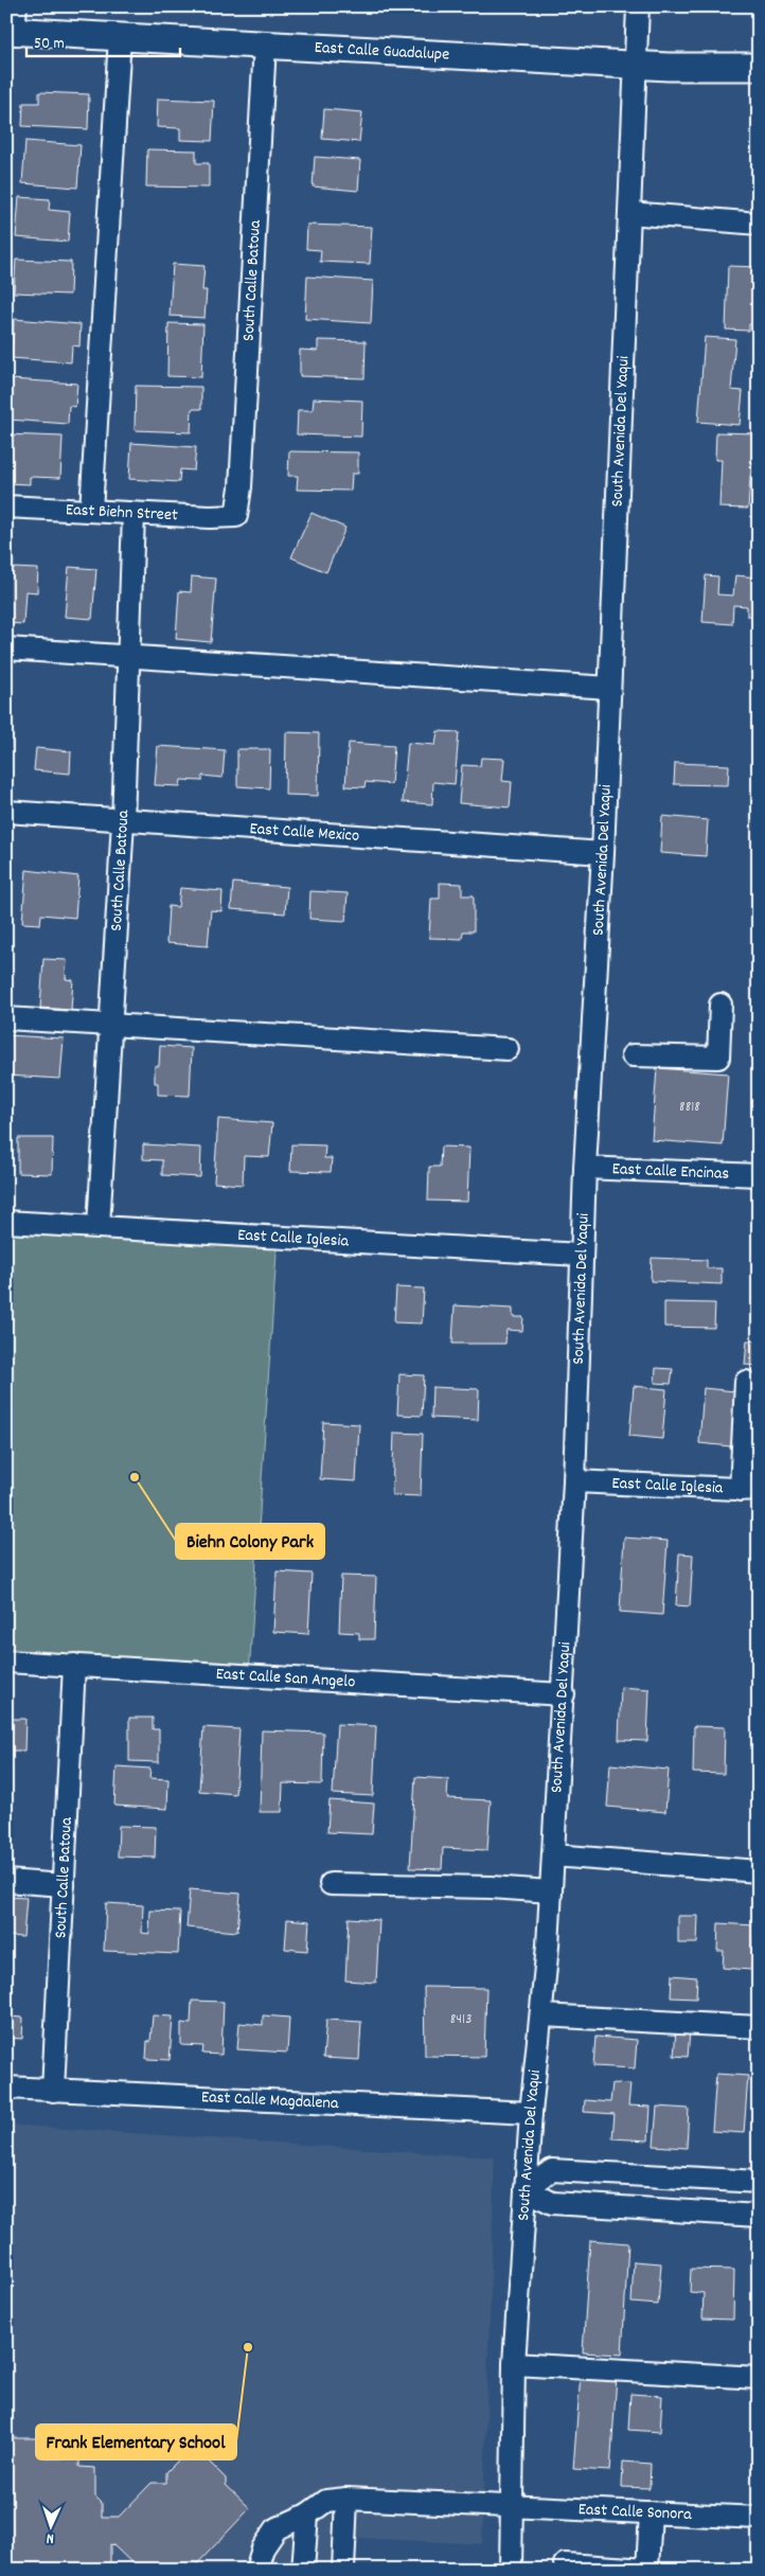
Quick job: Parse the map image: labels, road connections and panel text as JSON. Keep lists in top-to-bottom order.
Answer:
{
  "streets": {
    "main road": ["East Calle Guadalupe"],
    "street": [
      "South Calle Batoua",
      "South Avenida Del Yaqui",
      "East Biehn Street",
      "East Calle Mexico",
      "East Calle Encinas",
      "East Calle Iglesia",
      "East Calle San Angelo",
      "East Calle Magdalena",
      "East Calle Sonora"
    ]
  },
  "crossings": [
    ["East Calle Guadalupe", "South Calle Batoua"],
    ["East Calle Guadalupe", "South Avenida Del Yaqui"],
    ["South Calle Batoua", "East Biehn Street"],
    ["South Calle Batoua", "East Calle Mexico"],
    ["South Calle Batoua", "East Calle Iglesia"],
    ["South Calle Batoua", "East Calle San Angelo"],
    ["South Calle Batoua", "East Calle Magdalena"],
    ["South Avenida Del Yaqui", "East Calle Mexico"],
    ["South Avenida Del Yaqui", "East Calle Encinas"],
    ["South Avenida Del Yaqui", "East Calle Iglesia"],
    ["South Avenida Del Yaqui", "East Calle San Angelo"],
    ["South Avenida Del Yaqui", "East Calle Magdalena"],
    ["South Avenida Del Yaqui", "East Calle Sonora"]
  ],
  "places": ["Biehn Colony Park", "Frank Elementary School"],
  "house_numbers": ["8818", "8413"],
  "scale_bar": "50 m",
  "north": "bottom"
}
